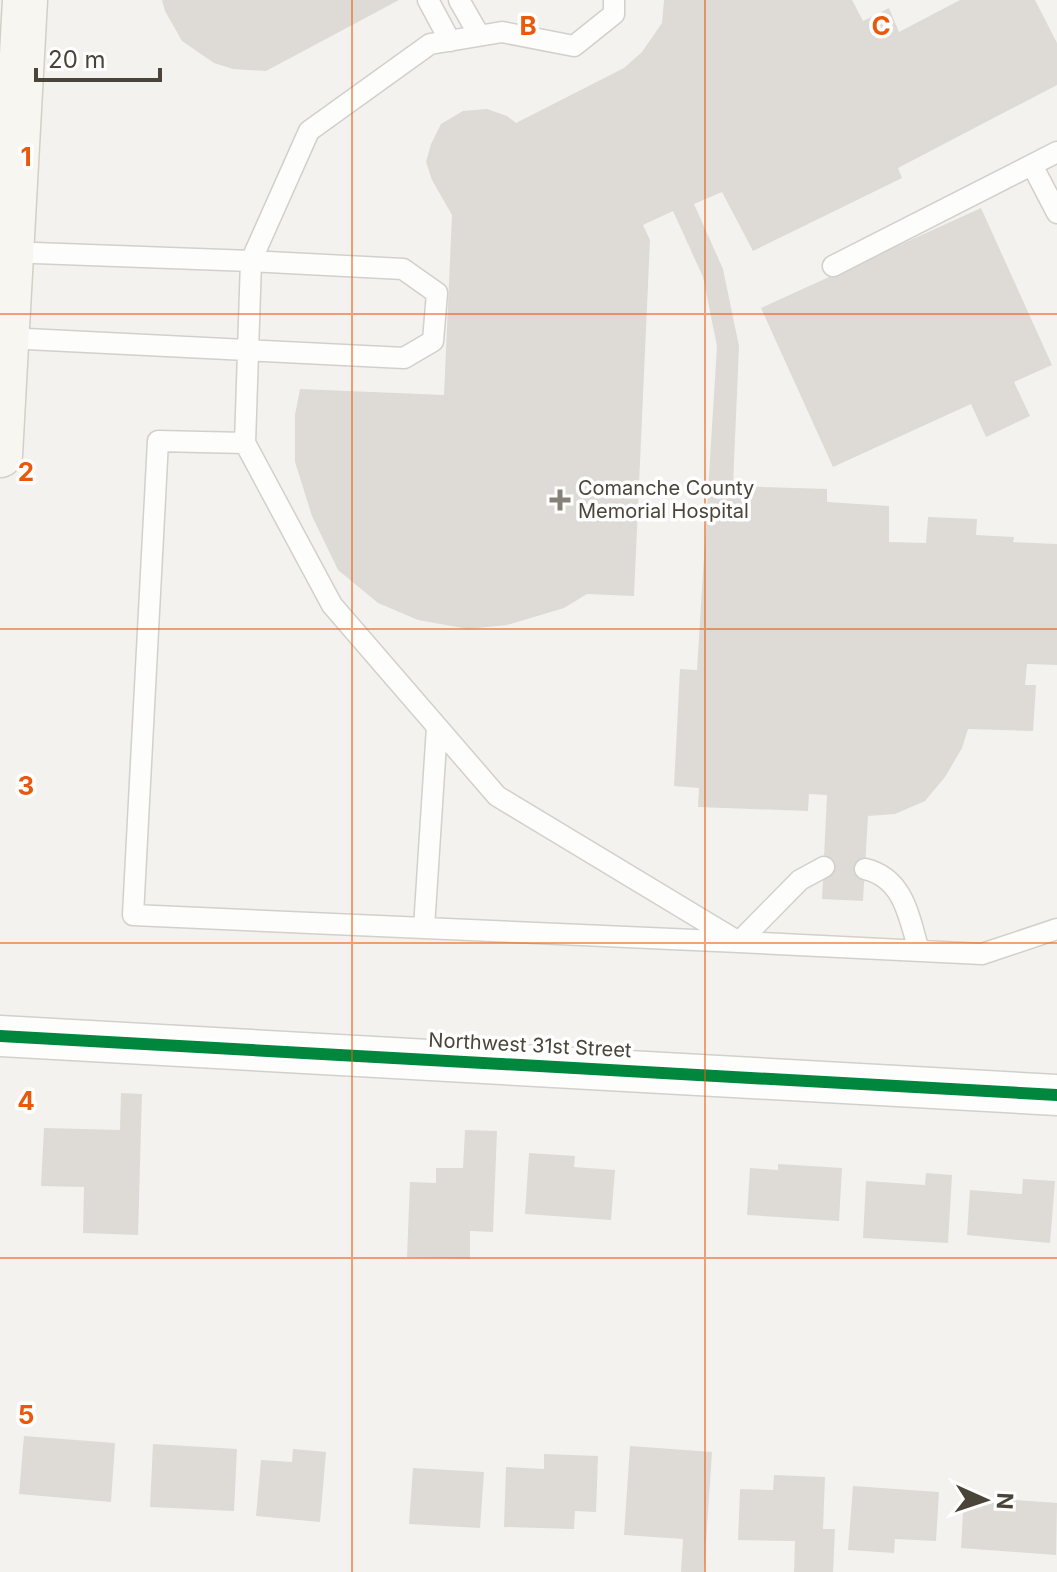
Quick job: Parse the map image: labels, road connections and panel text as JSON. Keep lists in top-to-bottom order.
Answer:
{
  "streets": {
    "street": ["Northwest 31st Street"]
  },
  "places": {
    "health": ["Comanche County Memorial Hospital"]
  },
  "scale_bar": "20 m",
  "north": "right",
  "grid": {
    "columns": ["B", "C"],
    "rows": [
      "1",
      "2",
      "3",
      "4",
      "5"
    ]
  }
}
